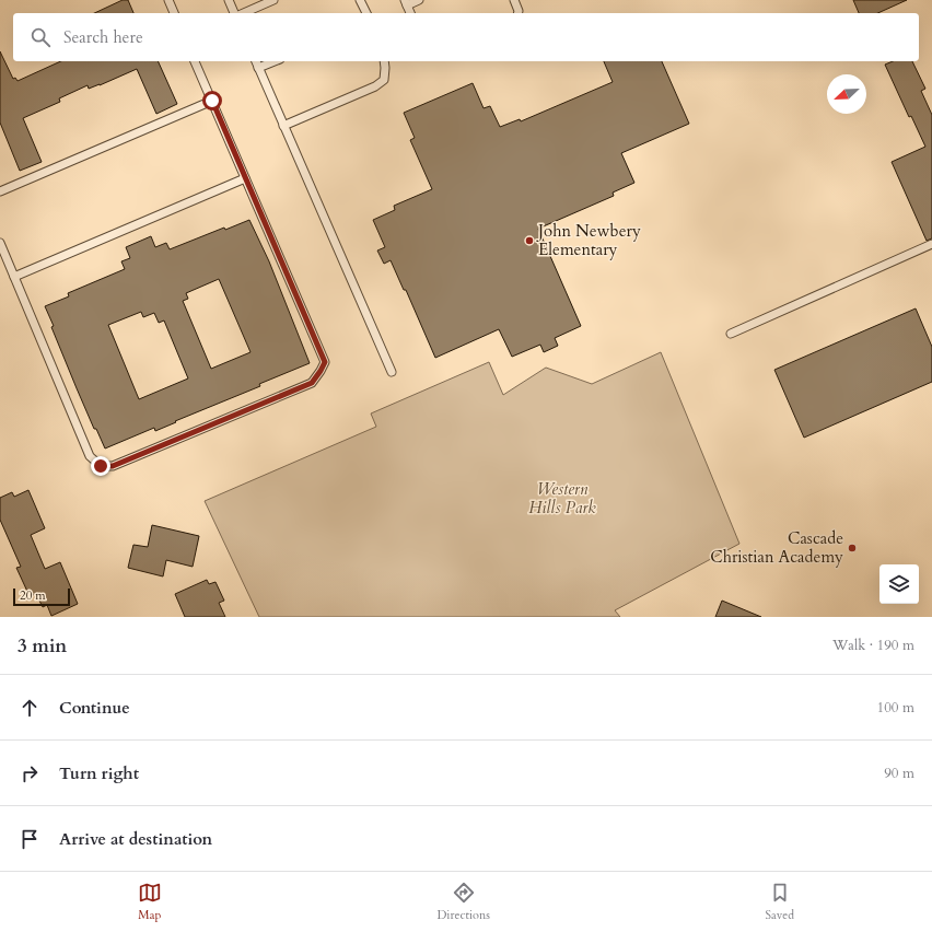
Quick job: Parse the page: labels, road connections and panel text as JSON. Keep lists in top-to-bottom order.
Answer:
{
  "parks": ["Western Hills Park"],
  "places": ["John Newbery Elementary", "Cascade Christian Academy"],
  "scale_bar": "20 m",
  "north": "bottom left",
  "page": {
    "search": "Search here",
    "scale": "20 m",
    "heading": ["3 min", "Walk · 190 m"],
    "list": [
      ["Continue", "100 m"],
      ["Turn right", "90 m"],
      "Arrive at destination"
    ],
    "nav": ["Map", "Directions", "Saved"]
  }
}
